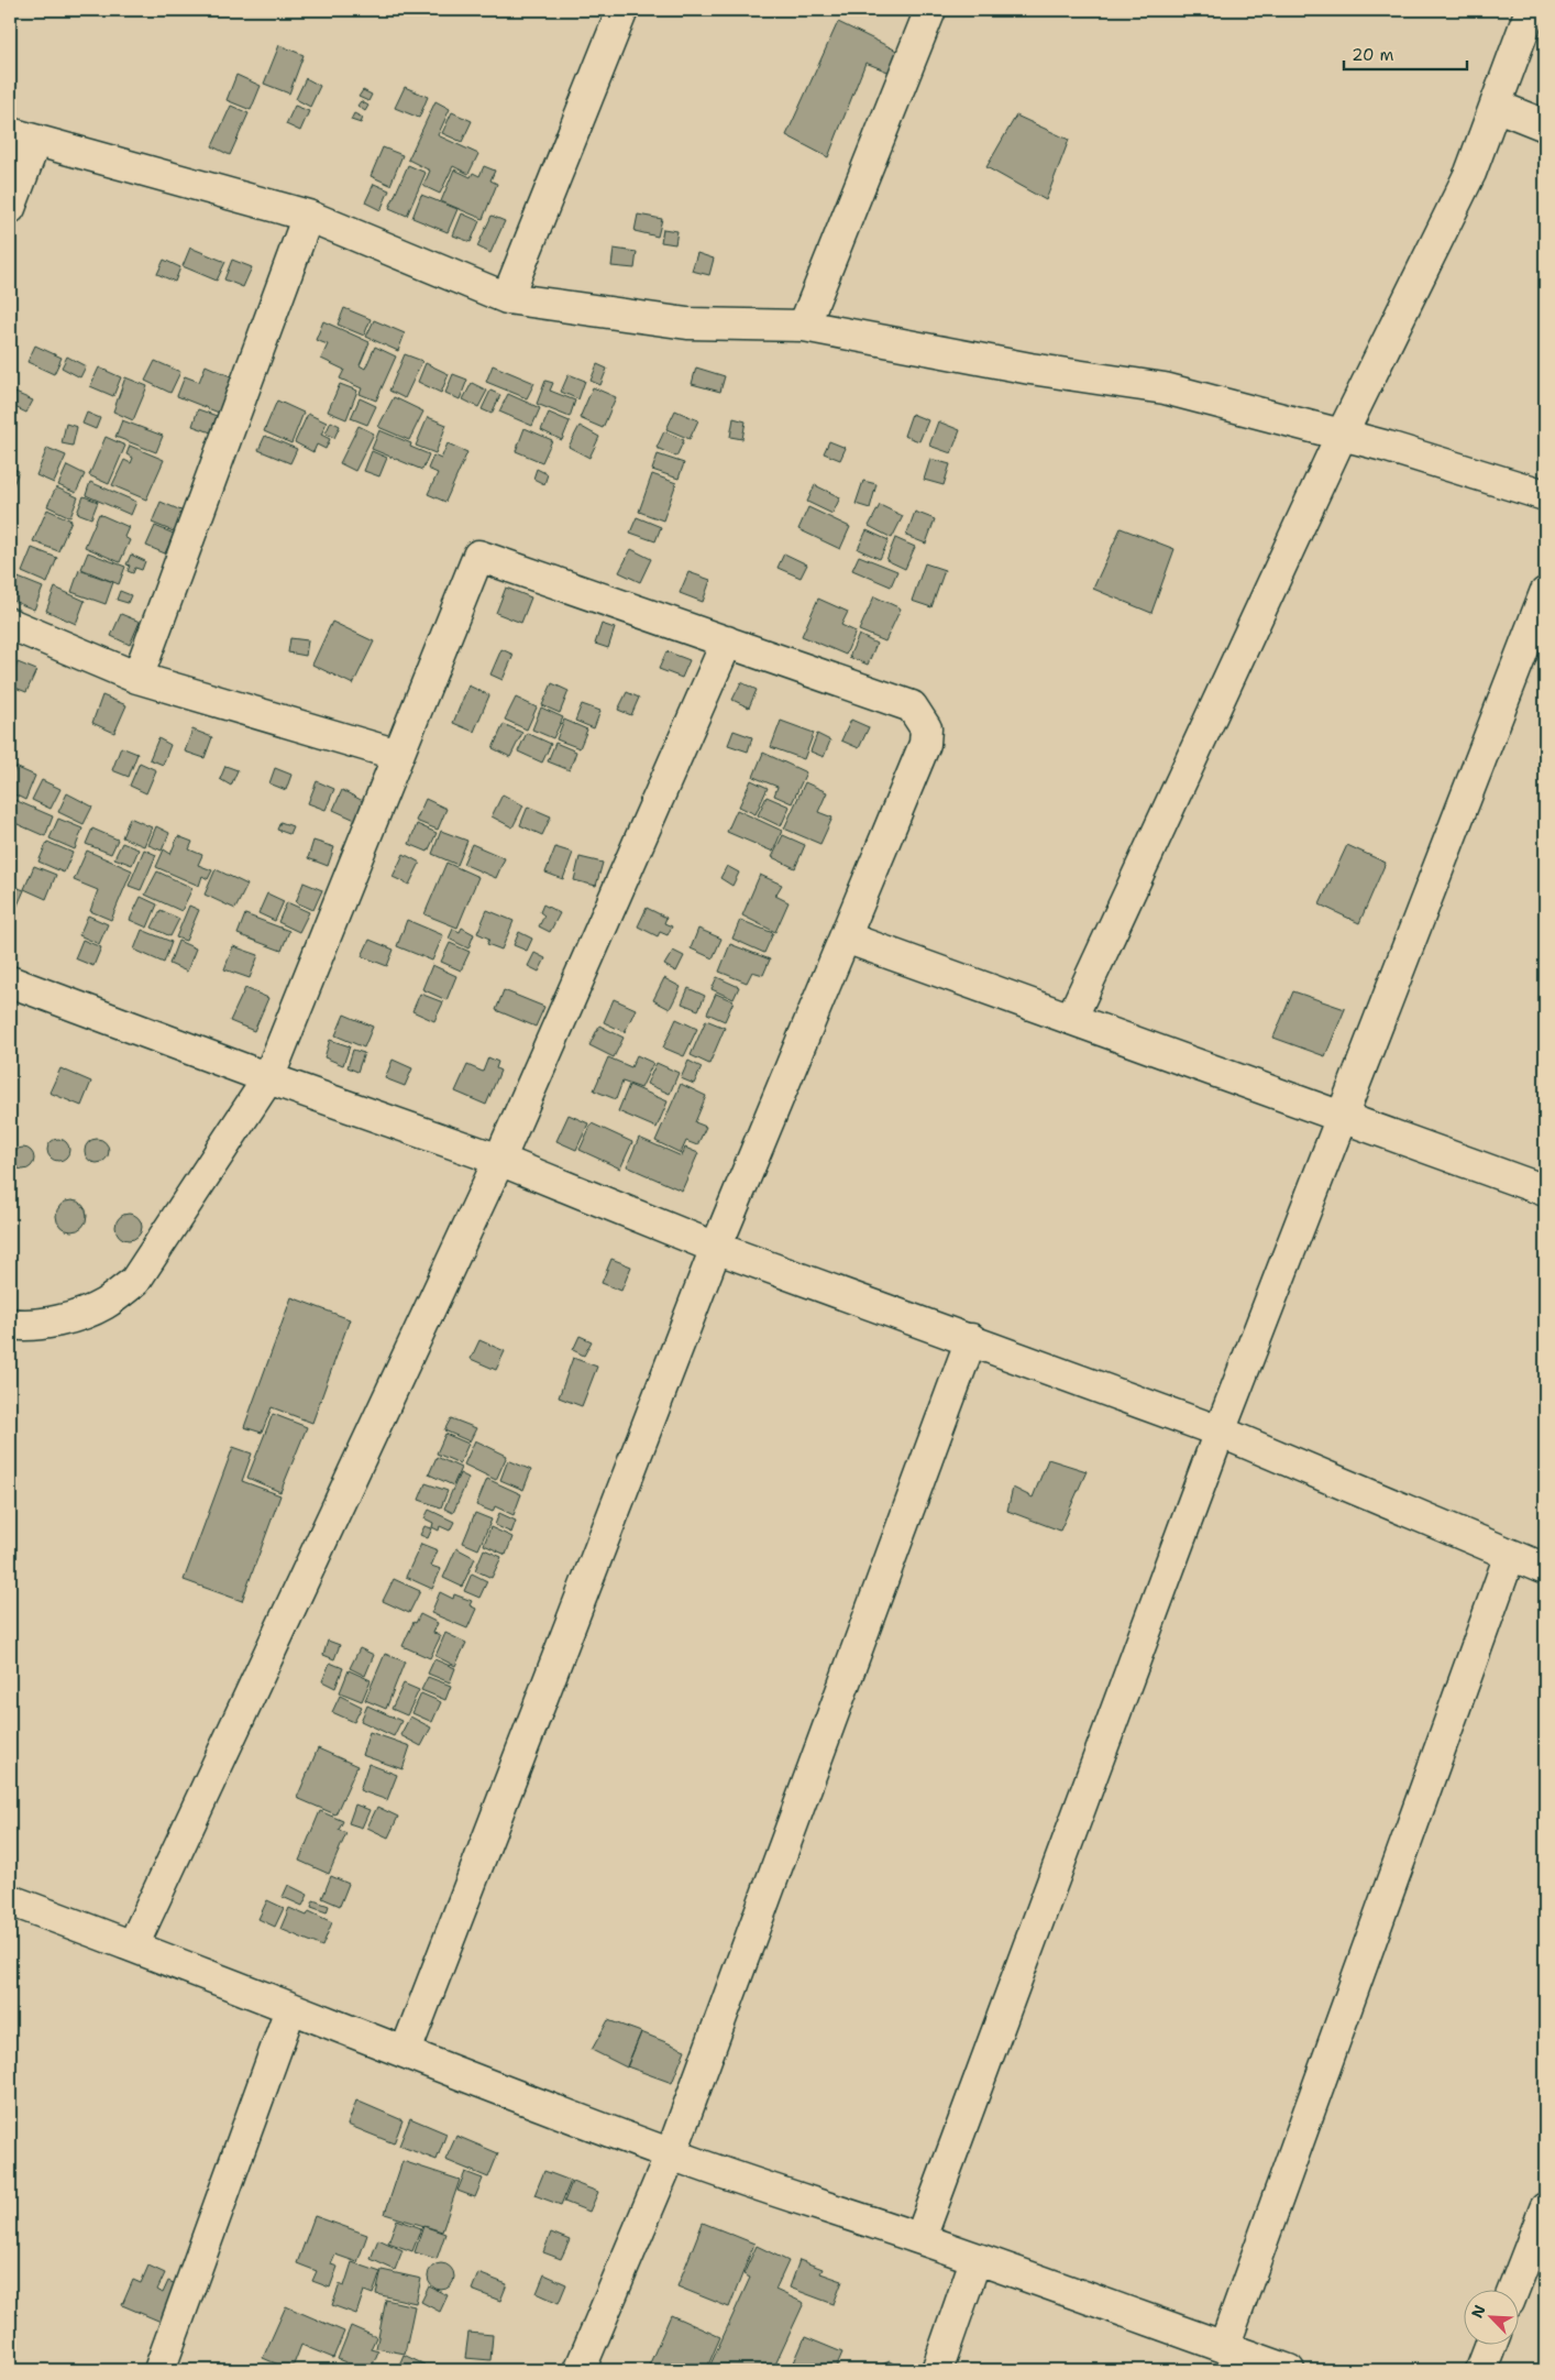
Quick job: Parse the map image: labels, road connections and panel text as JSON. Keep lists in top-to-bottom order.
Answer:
{
  "scale_bar": "20 m",
  "north": "top left"
}
